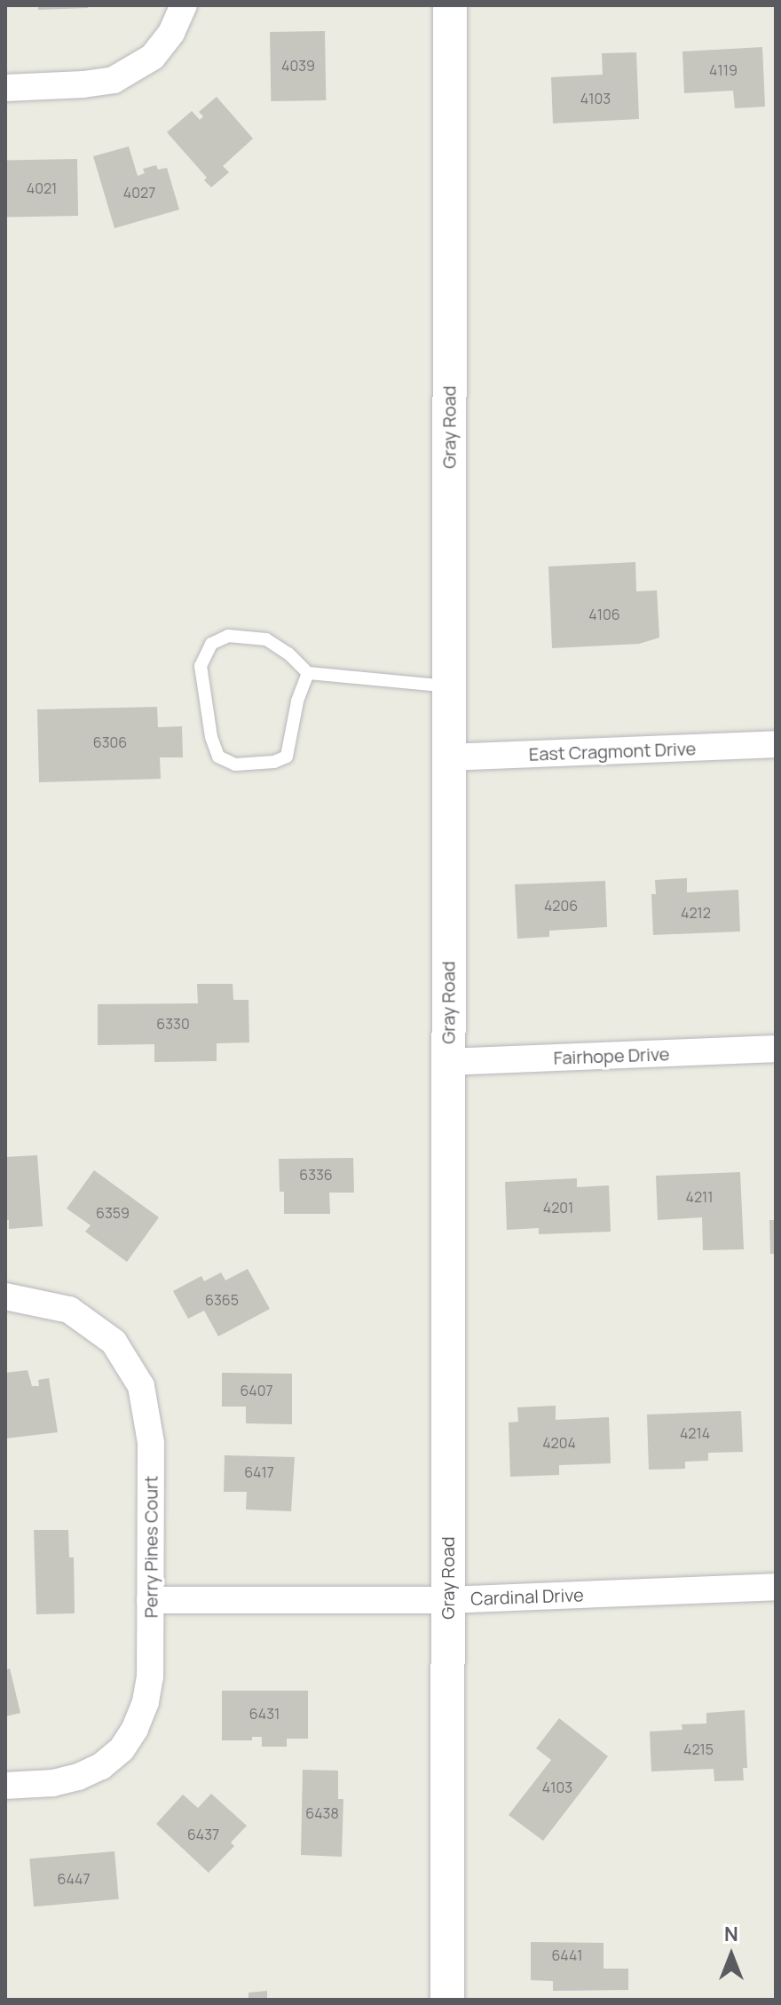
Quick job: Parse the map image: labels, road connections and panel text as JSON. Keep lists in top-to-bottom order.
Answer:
{
  "streets": {
    "street": [
      "Gray Road",
      "East Cragmont Drive",
      "Fairhope Drive",
      "Perry Pines Court",
      "Cardinal Drive"
    ]
  },
  "crossings": [
    ["Gray Road", "East Cragmont Drive"],
    ["Gray Road", "Fairhope Drive"],
    ["Gray Road", "Cardinal Drive"],
    ["Perry Pines Court", "Cardinal Drive"]
  ],
  "house_numbers": [
    "4039",
    "4119",
    "4103",
    "4021",
    "4027",
    "4106",
    "6306",
    "4206",
    "4212",
    "6330",
    "6336",
    "4211",
    "4201",
    "6359",
    "6365",
    "6407",
    "4214",
    "4204",
    "6417",
    "6431",
    "4215",
    "4103",
    "6438",
    "6437",
    "6447",
    "6441"
  ],
  "north": "top"
}
